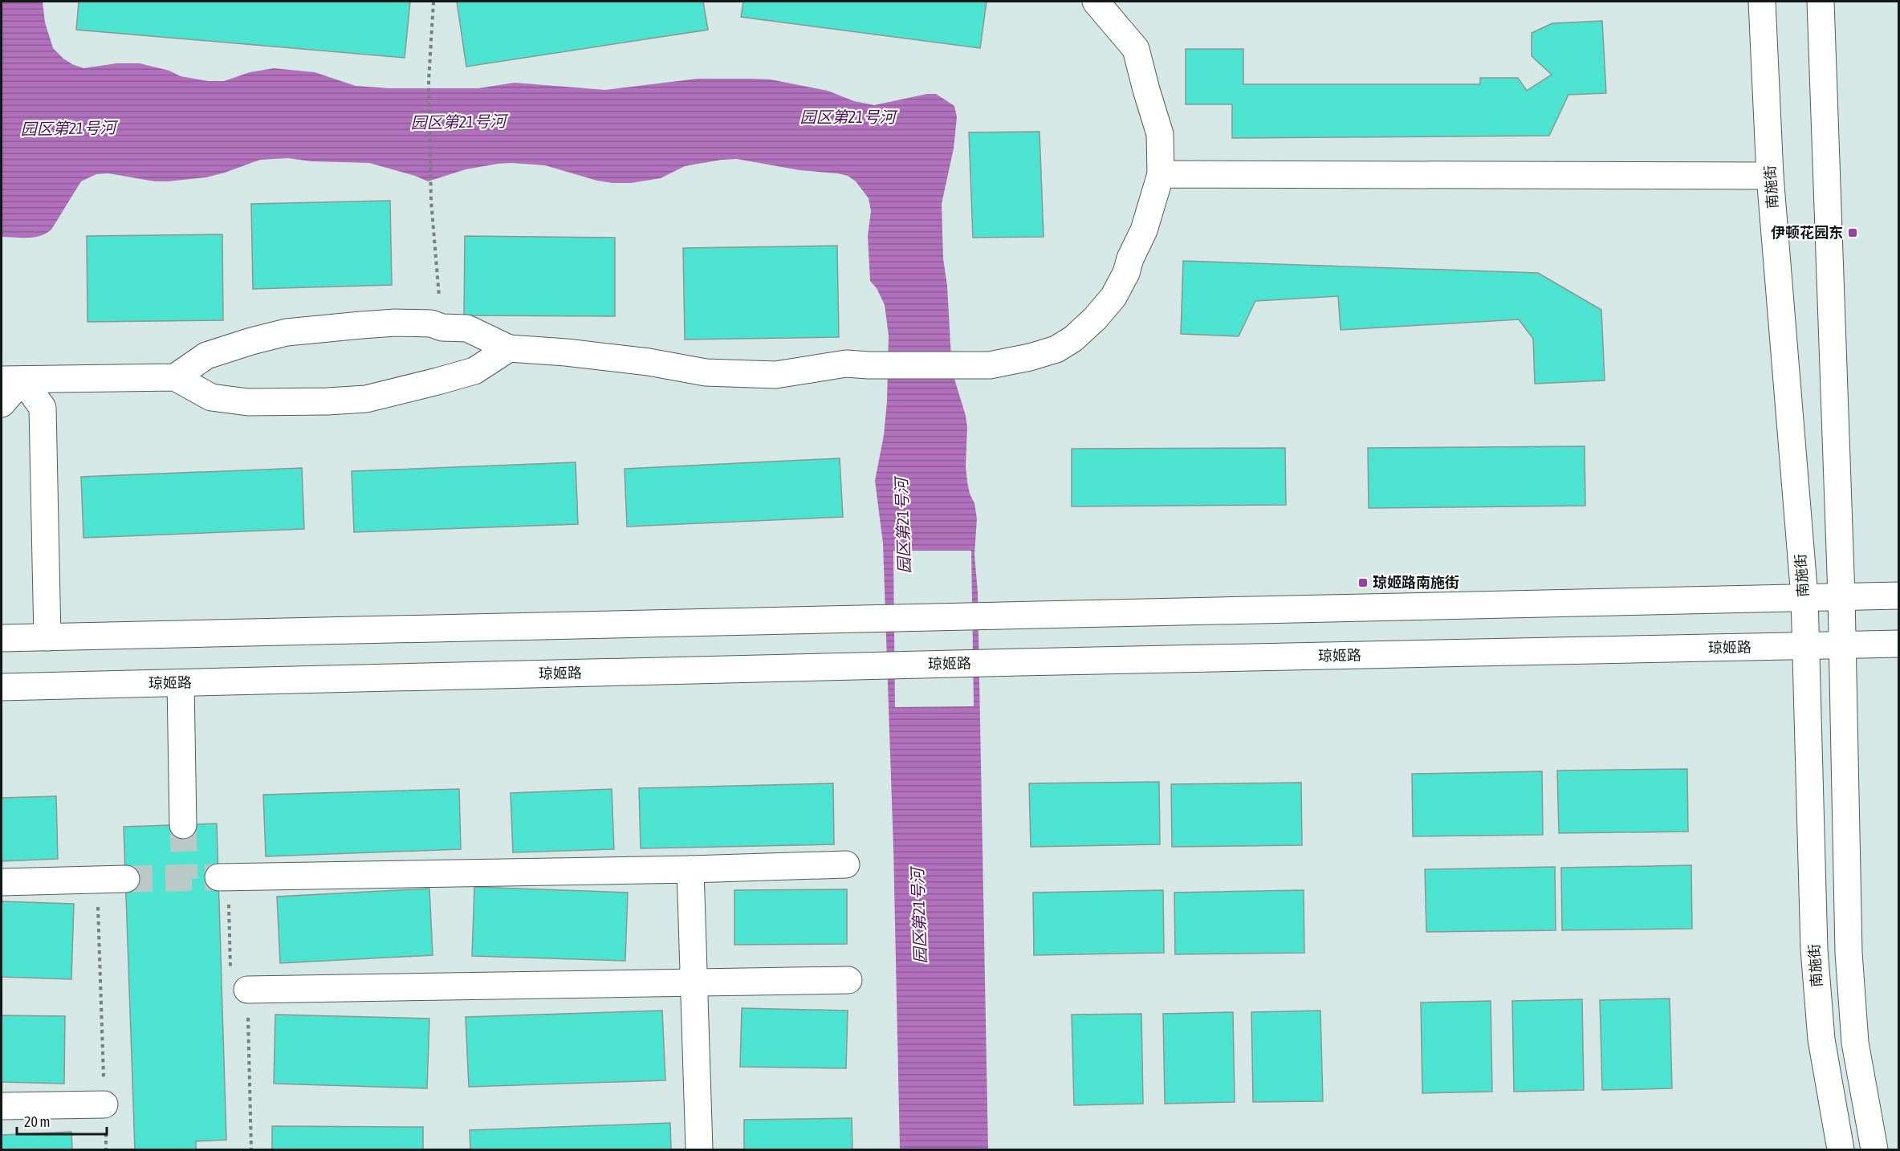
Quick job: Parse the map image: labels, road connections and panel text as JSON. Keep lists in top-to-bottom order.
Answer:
{
  "streets": {
    "main road": ["南施街", "琼姬路"]
  },
  "crossings": [
    ["南施街", "琼姬路"]
  ],
  "water": ["园区第21号河"],
  "places": {
    "transit": ["伊顿花园东", "琼姬路南施街"]
  },
  "scale_bar": "20 m"
}
